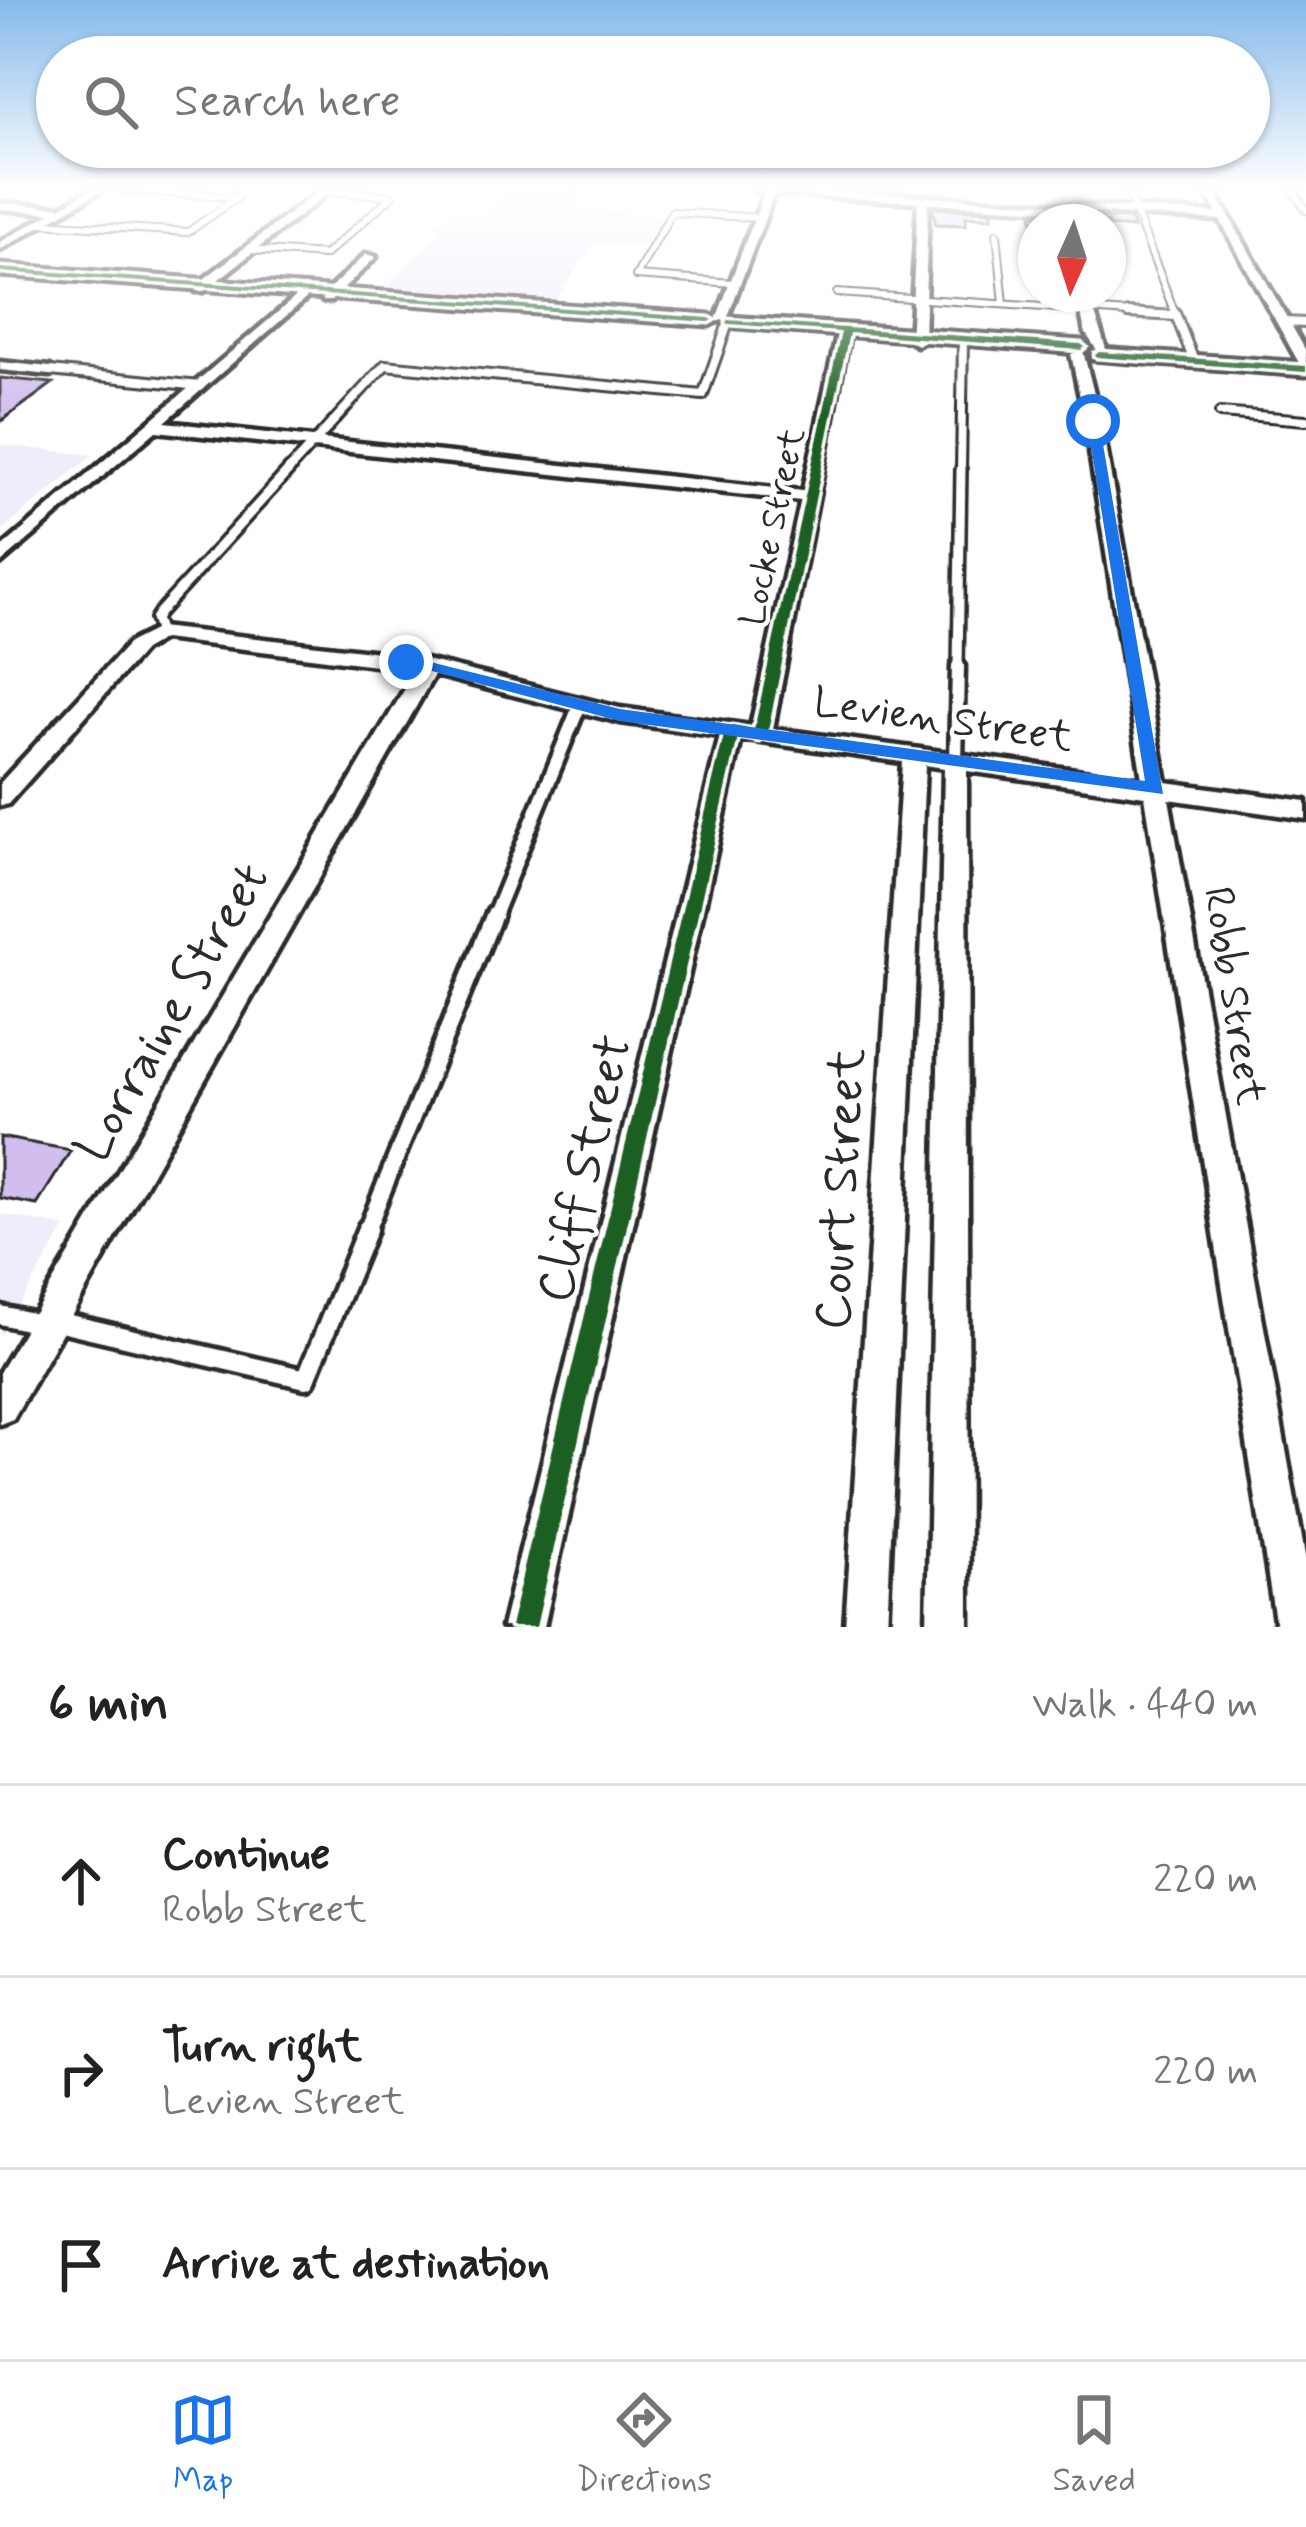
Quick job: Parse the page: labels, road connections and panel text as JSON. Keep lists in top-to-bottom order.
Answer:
{
  "streets": {
    "street": [
      "Locke Street",
      "Levien Street",
      "Robb Street",
      "Lorraine Street",
      "Cliff Street",
      "Court Street"
    ]
  },
  "crossings": [
    ["Locke Street", "Levien Street"],
    ["Locke Street", "Cliff Street"],
    ["Levien Street", "Robb Street"],
    ["Levien Street", "Lorraine Street"],
    ["Levien Street", "Cliff Street"],
    ["Levien Street", "Court Street"]
  ],
  "north": "bottom",
  "page": {
    "search": "Search here",
    "heading": ["6 min", "Walk · 440 m"],
    "list": [
      ["Continue", "Robb Street", "220 m"],
      ["Turn right", "Levien Street", "220 m"],
      "Arrive at destination"
    ],
    "nav": ["Map", "Directions", "Saved"]
  }
}
